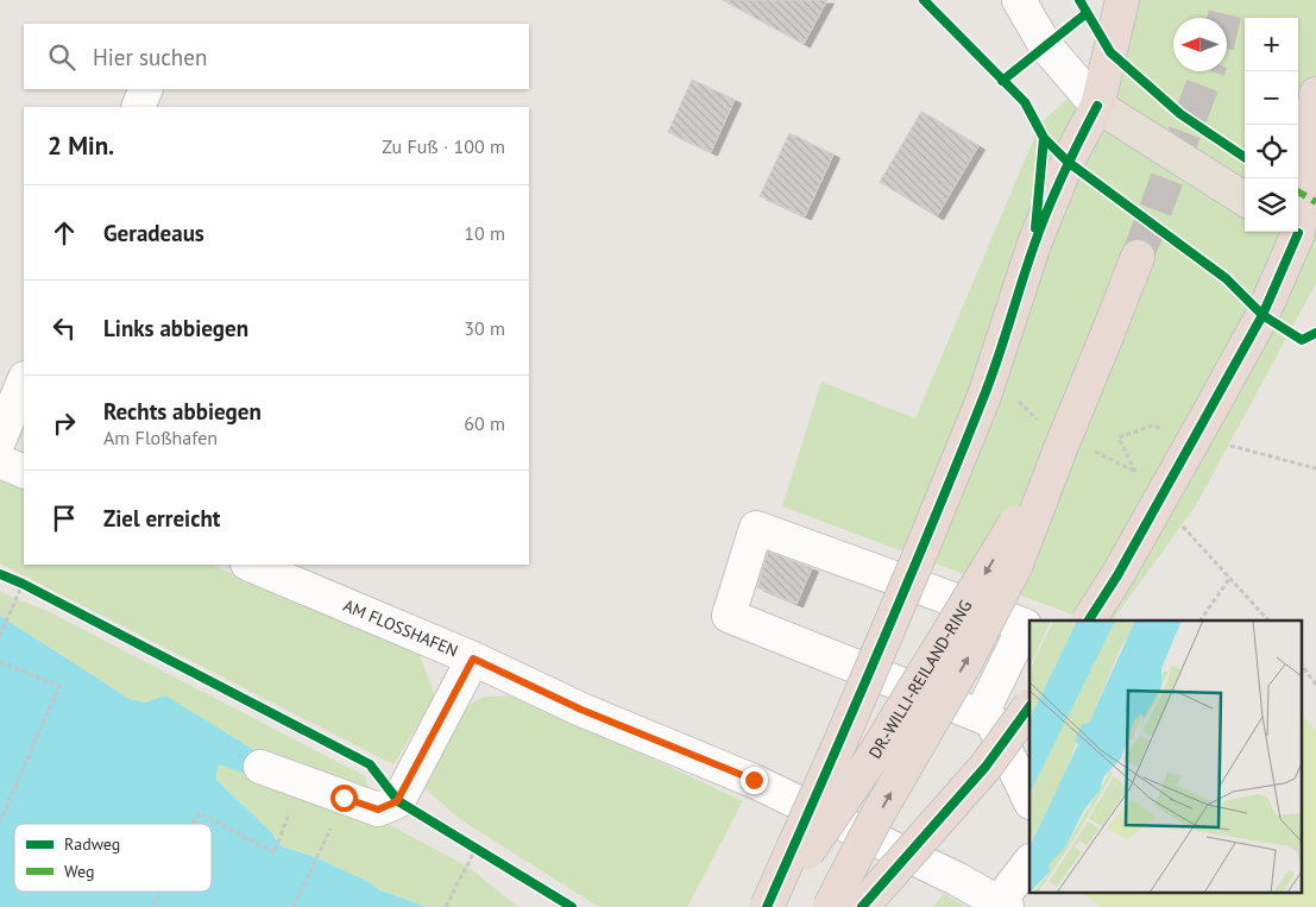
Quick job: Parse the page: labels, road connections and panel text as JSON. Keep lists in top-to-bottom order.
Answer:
{
  "streets": {
    "highway": ["DR.-WILLI-REILAND-RING"],
    "street": ["AM FLOSSHAFEN"]
  },
  "legend": ["Radweg", "Weg"],
  "north": "left",
  "page": {
    "map_buttons": ["+", "−"],
    "search": "Hier suchen",
    "heading": ["2 Min.", "Zu Fuß · 100 m"],
    "list": [
      ["Geradeaus", "10 m"],
      ["Links abbiegen", "30 m"],
      ["Rechts abbiegen", "Am Floßhafen", "60 m"],
      "Ziel erreicht"
    ]
  }
}
